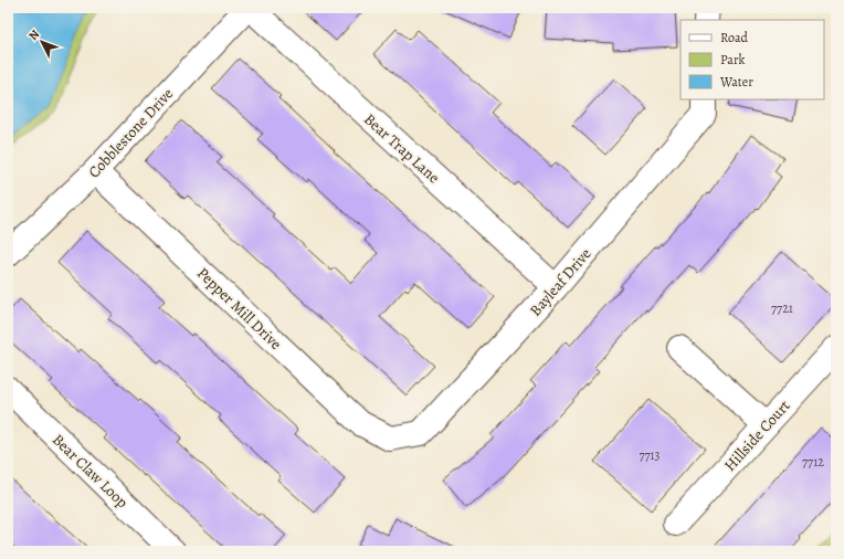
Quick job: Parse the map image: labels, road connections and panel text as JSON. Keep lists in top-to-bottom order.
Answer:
{
  "streets": {
    "street": [
      "Cobblestone Drive",
      "Bear Trap Lane",
      "Bayleaf Drive",
      "Pepper Mill Drive",
      "Hillside Court",
      "Bear Claw Loop"
    ]
  },
  "crossings": [
    ["Cobblestone Drive", "Bear Trap Lane"],
    ["Cobblestone Drive", "Pepper Mill Drive"],
    ["Bear Trap Lane", "Bayleaf Drive"],
    ["Bayleaf Drive", "Pepper Mill Drive"]
  ],
  "house_numbers": ["7721", "7713", "7712"],
  "legend": ["Road", "Park", "Water"],
  "north": "top left"
}
